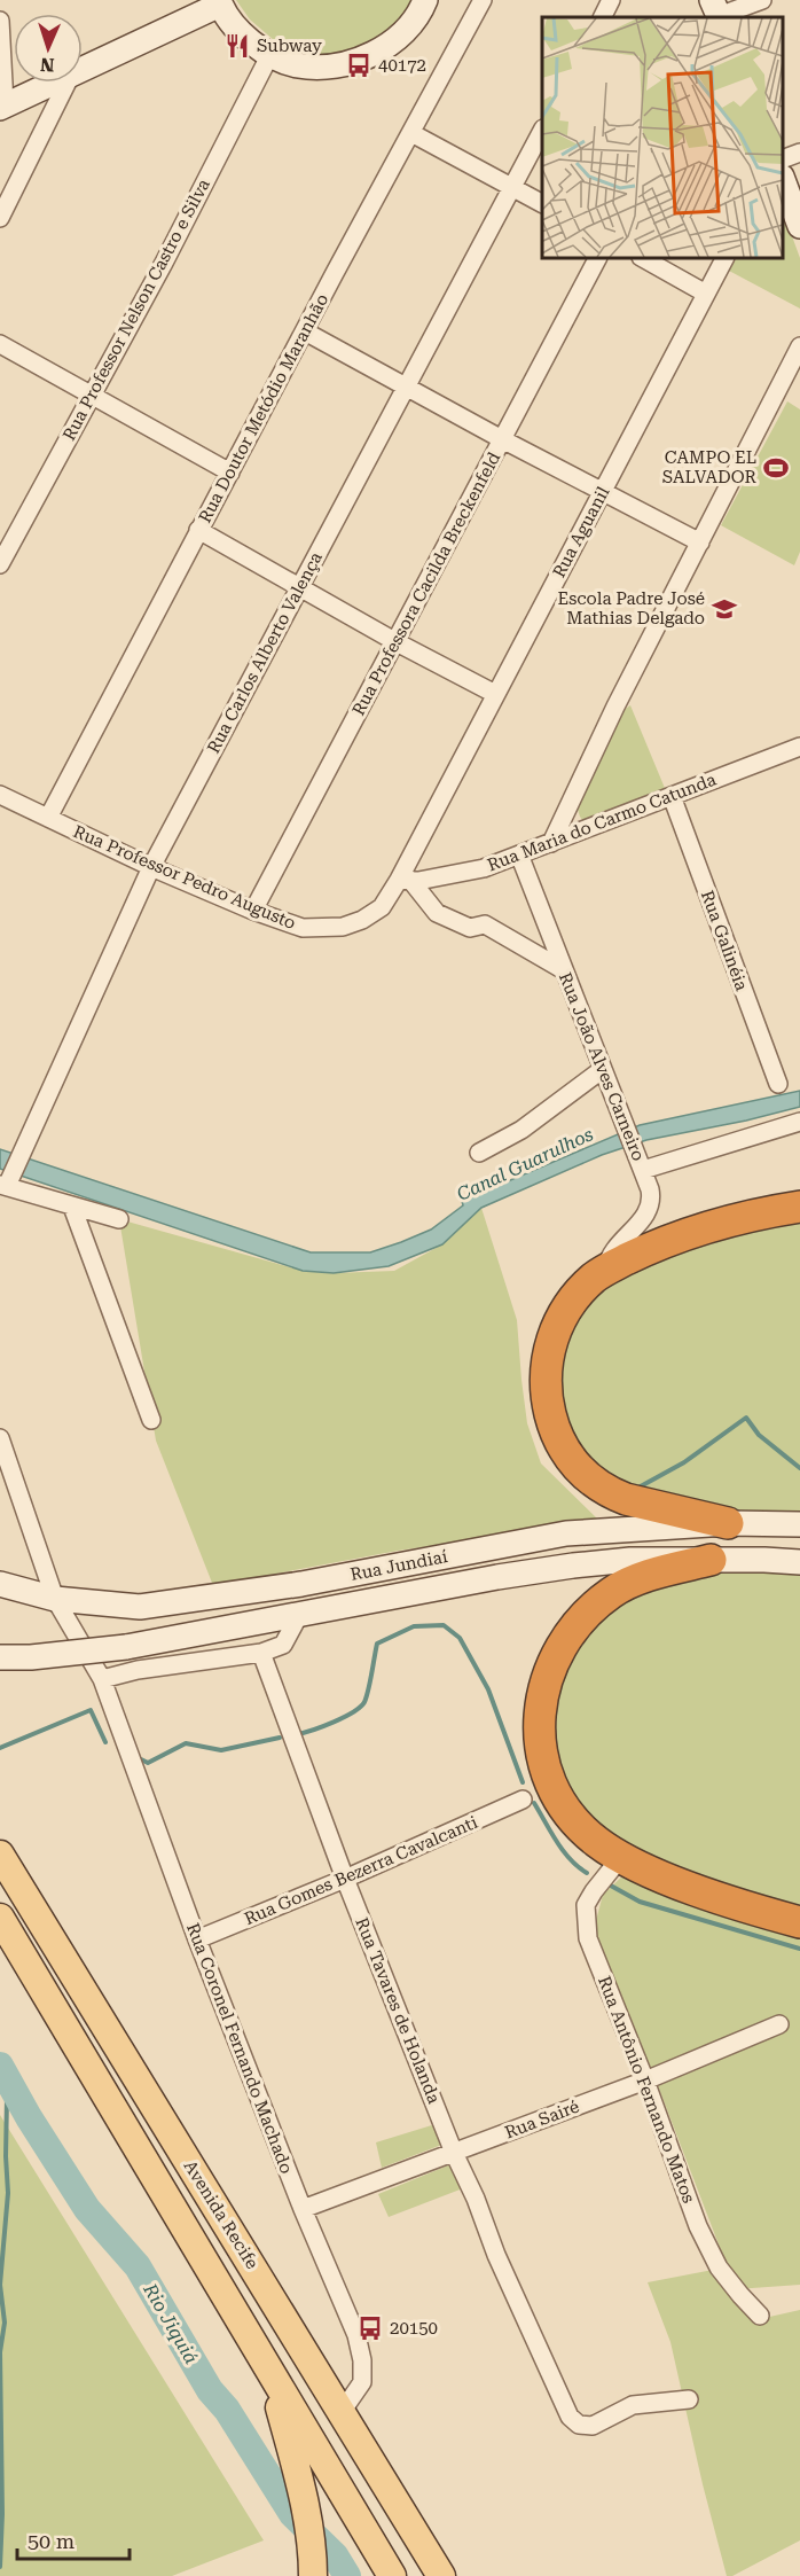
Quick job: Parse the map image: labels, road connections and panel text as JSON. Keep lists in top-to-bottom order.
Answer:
{
  "streets": {
    "main road": ["Rua Jundiaí", "Avenida Recife"],
    "street": [
      "Rua Professor Nelson Castro e Silva",
      "Rua Doutor Metódio Maranhão",
      "Rua Aguanil",
      "Rua Professora Cacilda Breckenfeld",
      "Rua Carlos Alberto Valença",
      "Rua Maria do Carmo Catunda",
      "Rua Professor Pedro Augusto",
      "Rua Galinéia",
      "Rua João Alves Carneiro",
      "Rua Gomes Bezerra Cavalcanti",
      "Rua Tavares de Holanda",
      "Rua Coronel Fernando Machado",
      "Rua Antônio Fernando Matos",
      "Rua Sairé"
    ]
  },
  "crossings": [
    ["Rua Doutor Metódio Maranhão", "Rua Professor Pedro Augusto"],
    ["Rua Aguanil", "Rua Maria do Carmo Catunda"],
    ["Rua Aguanil", "Rua Professor Pedro Augusto"],
    ["Rua Professora Cacilda Breckenfeld", "Rua Professor Pedro Augusto"],
    ["Rua Carlos Alberto Valença", "Rua Professor Pedro Augusto"],
    ["Rua Maria do Carmo Catunda", "Rua Professor Pedro Augusto"],
    ["Rua Maria do Carmo Catunda", "Rua Galinéia"],
    ["Rua Maria do Carmo Catunda", "Rua João Alves Carneiro"],
    ["Rua Jundiaí", "Rua Coronel Fernando Machado"],
    ["Rua Gomes Bezerra Cavalcanti", "Rua Tavares de Holanda"],
    ["Rua Gomes Bezerra Cavalcanti", "Rua Coronel Fernando Machado"],
    ["Rua Tavares de Holanda", "Rua Sairé"],
    ["Rua Coronel Fernando Machado", "Rua Sairé"],
    ["Rua Coronel Fernando Machado", "Avenida Recife"],
    ["Rua Antônio Fernando Matos", "Rua Sairé"]
  ],
  "water": ["Canal Guarulhos", "Rio Jiquiá"],
  "places": {
    "restaurant": ["Subway"],
    "bus stop": ["40172", "20150"],
    "sports": ["CAMPO EL SALVADOR"],
    "school or university": ["Escola Padre José Mathias Delgado"]
  },
  "scale_bar": "50 m",
  "north": "bottom"
}
